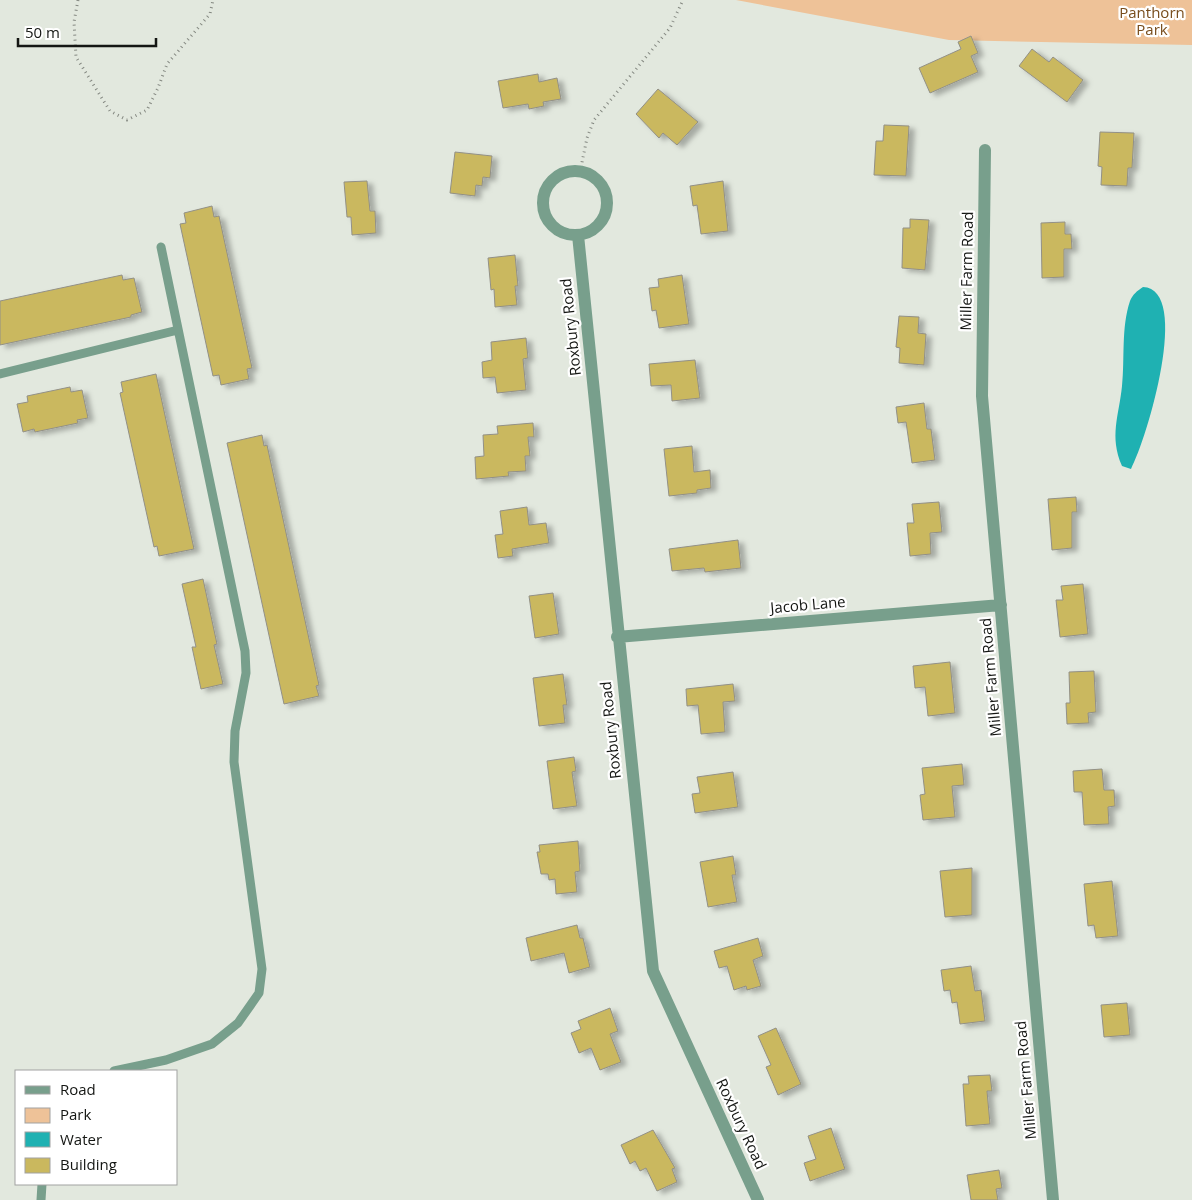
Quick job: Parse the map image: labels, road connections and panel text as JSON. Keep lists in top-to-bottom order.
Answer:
{
  "streets": {
    "street": ["Miller Farm Road", "Roxbury Road", "Jacob Lane"]
  },
  "crossings": [
    ["Miller Farm Road", "Jacob Lane"],
    ["Roxbury Road", "Jacob Lane"]
  ],
  "parks": ["Panthorn Park"],
  "legend": [
    "Road",
    "Park",
    "Water",
    "Building"
  ],
  "scale_bar": "50 m"
}
